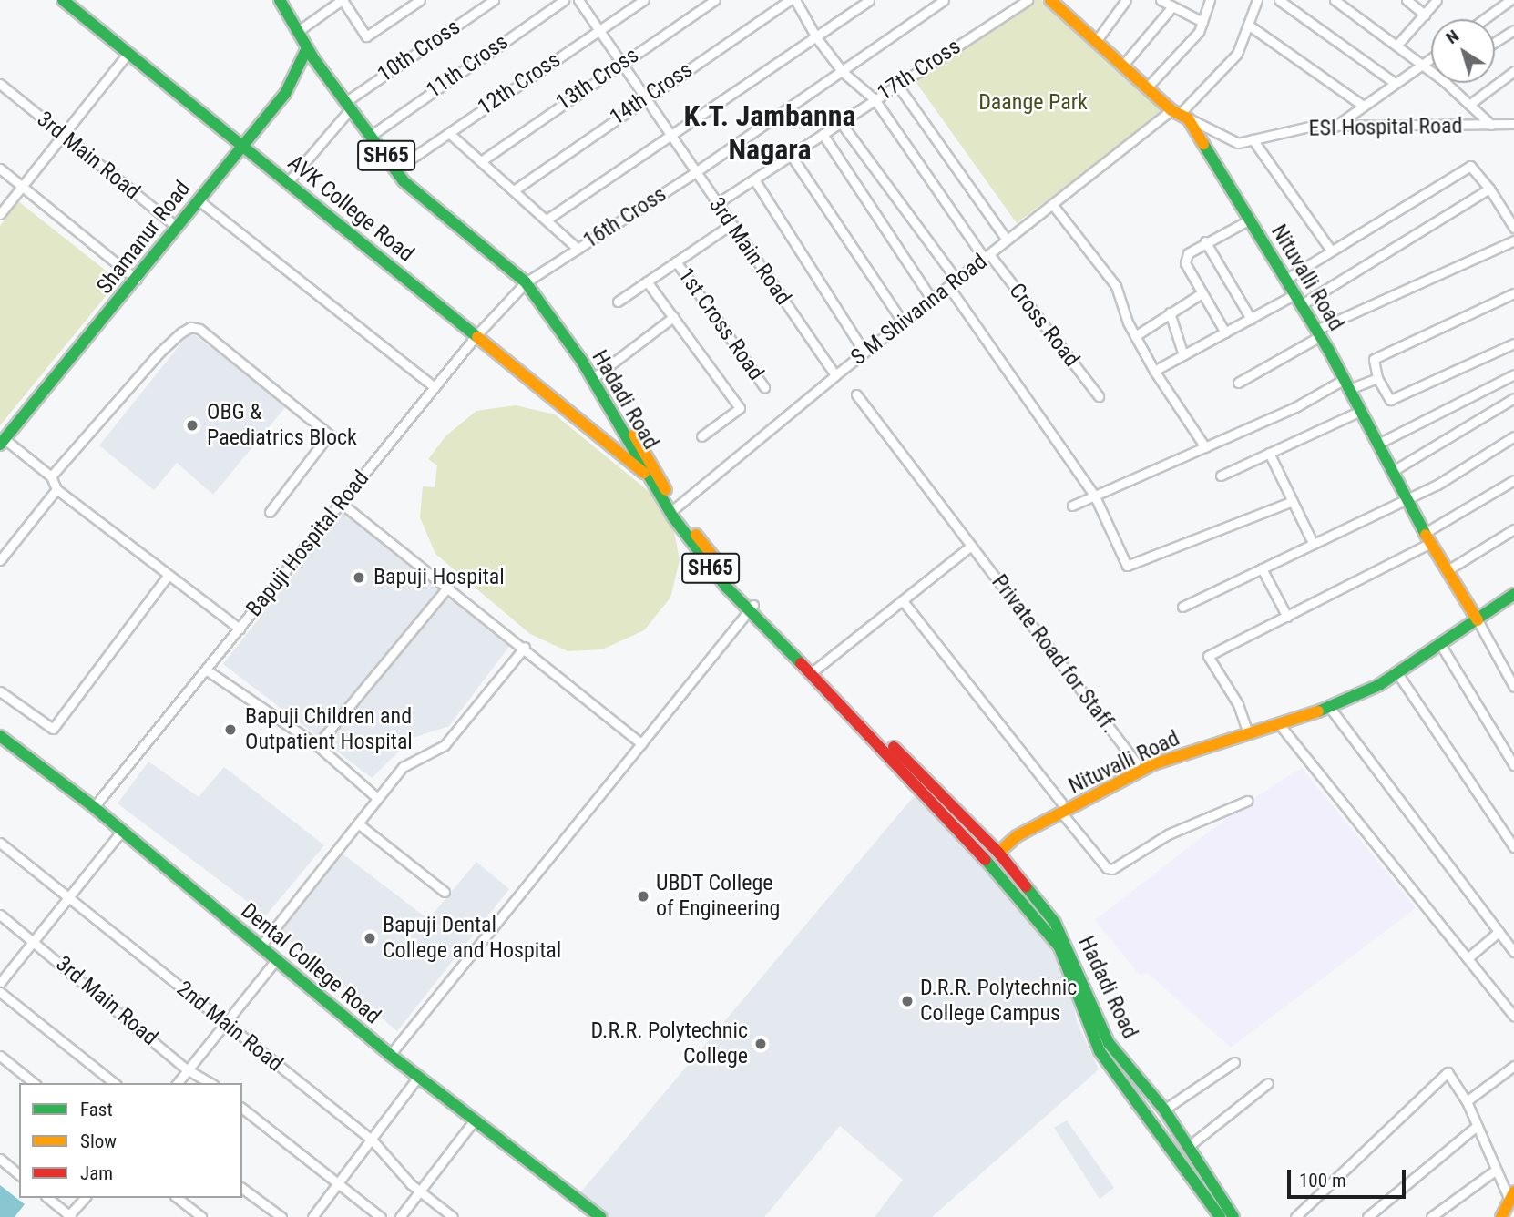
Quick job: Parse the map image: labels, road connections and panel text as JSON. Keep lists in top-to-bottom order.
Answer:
{
  "streets": {
    "main road": [
      "SH65",
      "AVK College Road",
      "Shamanur Road",
      "Nituvalli Road",
      "Hadadi Road",
      "Dental College Road"
    ],
    "street": [
      "10th Cross",
      "11th Cross",
      "17th Cross",
      "13th Cross",
      "12th Cross",
      "14th Cross",
      "ESI Hospital Road",
      "3rd Main Road",
      "16th Cross",
      "S M Shivanna Road",
      "1st Cross Road",
      "Cross Road",
      "Bapuji Hospital Road",
      "Private Road for Staff.",
      "2nd Main Road"
    ]
  },
  "crossings": [
    ["10th Cross", "AVK College Road"],
    ["10th Cross", "Hadadi Road"],
    ["11th Cross", "Hadadi Road"],
    ["17th Cross", "3rd Main Road"],
    ["17th Cross", "Cross Road"],
    ["13th Cross", "3rd Main Road"],
    ["12th Cross", "3rd Main Road"],
    ["12th Cross", "Hadadi Road"],
    ["14th Cross", "3rd Main Road"],
    ["ESI Hospital Road", "Nituvalli Road"],
    ["ESI Hospital Road", "S M Shivanna Road"],
    ["3rd Main Road", "16th Cross"],
    ["3rd Main Road", "Shamanur Road"],
    ["3rd Main Road", "S M Shivanna Road"],
    ["AVK College Road", "Shamanur Road"],
    ["AVK College Road", "Hadadi Road"],
    ["AVK College Road", "Bapuji Hospital Road"],
    ["16th Cross", "Cross Road"],
    ["16th Cross", "Hadadi Road"],
    ["16th Cross", "Bapuji Hospital Road"],
    ["Shamanur Road", "Hadadi Road"],
    ["Nituvalli Road", "S M Shivanna Road"],
    ["Nituvalli Road", "Hadadi Road"],
    ["S M Shivanna Road", "Cross Road"],
    ["S M Shivanna Road", "Hadadi Road"],
    ["Hadadi Road", "Bapuji Hospital Road"],
    ["Bapuji Hospital Road", "Dental College Road"]
  ],
  "districts": ["K.T. Jambanna Nagara"],
  "parks": ["Daange Park"],
  "places": [
    "OBG & Paediatrics Block",
    "Bapuji Hospital",
    "Bapuji Children and Outpatient Hospital",
    "UBDT College of Engineering",
    "Bapuji Dental College and Hospital",
    "D.R.R. Polytechnic College Campus",
    "D.R.R. Polytechnic College"
  ],
  "legend": ["Fast", "Slow", "Jam"],
  "scale_bar": "100 m",
  "north": "top left"
}
